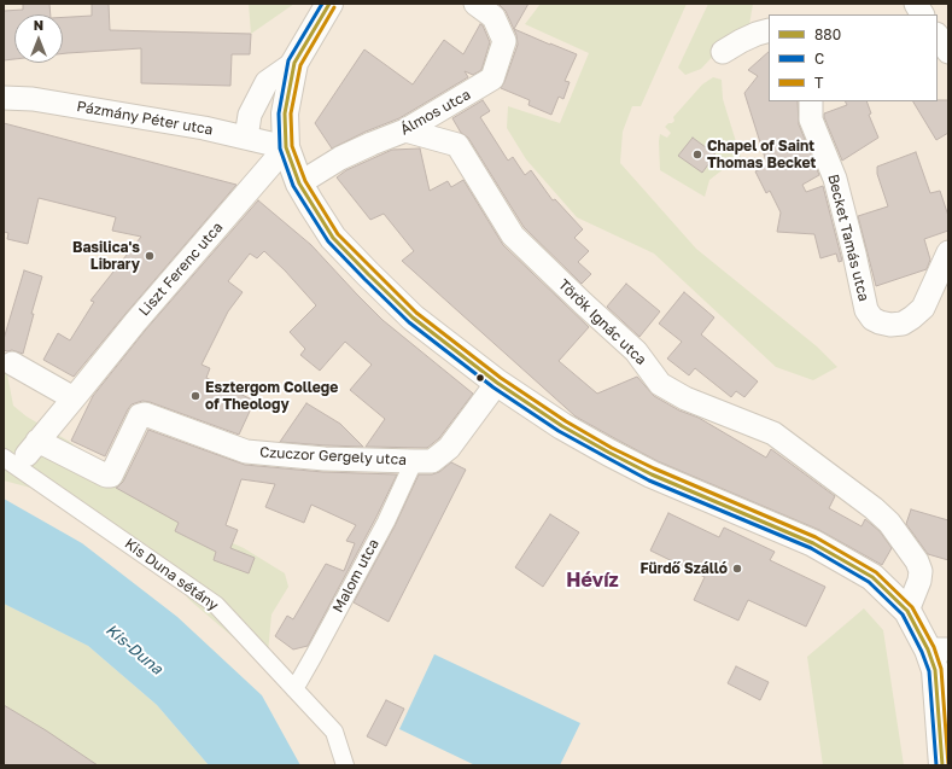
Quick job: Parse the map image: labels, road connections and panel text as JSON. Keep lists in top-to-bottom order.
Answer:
{
  "streets": {
    "street": [
      "Álmos utca",
      "Pázmány Péter utca",
      "Becket Tamás utca",
      "Liszt Ferenc utca",
      "Török Ignác utca",
      "Czuczor Gergely utca",
      "Kis Duna sétány",
      "Malom utca"
    ]
  },
  "crossings": [
    ["Álmos utca", "Török Ignác utca"],
    ["Pázmány Péter utca", "Liszt Ferenc utca"],
    ["Liszt Ferenc utca", "Czuczor Gergely utca"],
    ["Czuczor Gergely utca", "Malom utca"],
    ["Kis Duna sétány", "Malom utca"]
  ],
  "districts": ["Hévíz"],
  "water": ["Kis-Duna"],
  "places": [
    "Chapel of Saint Thomas Becket",
    "Basilica's Library",
    "Esztergom College of Theology",
    "Fürdő Szálló"
  ],
  "lines": ["transit line 880", "transit line C", "transit line T"],
  "legend": ["880", "C", "T"],
  "north": "top"
}
